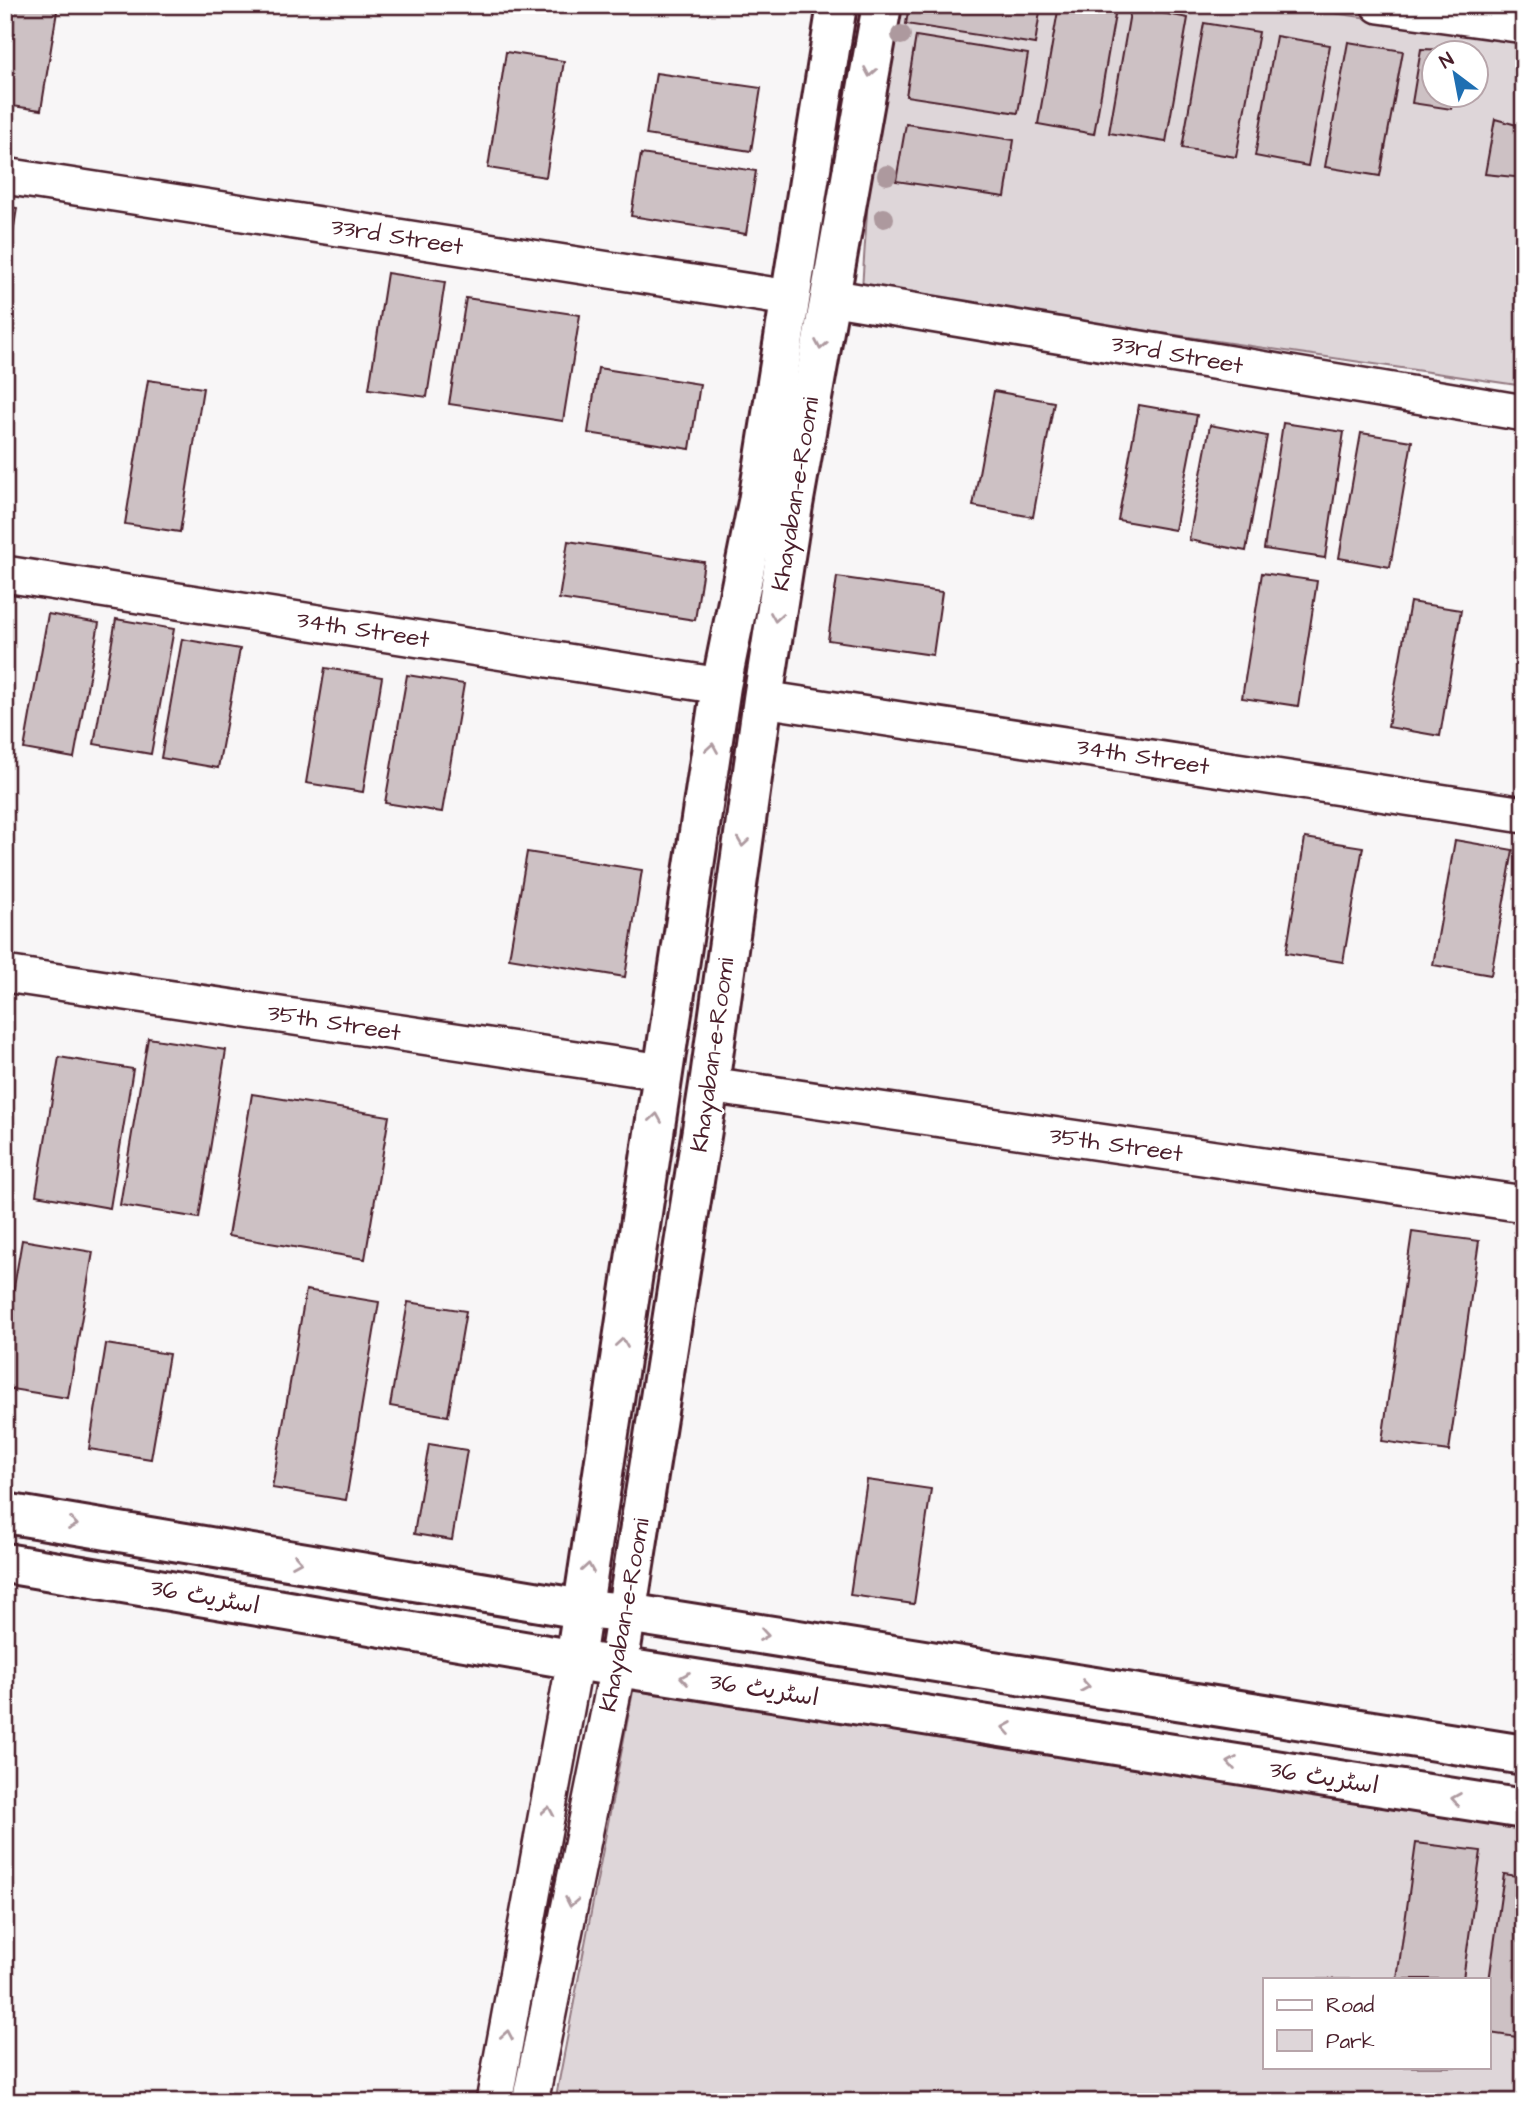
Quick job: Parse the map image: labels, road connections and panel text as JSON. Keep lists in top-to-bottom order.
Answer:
{
  "streets": {
    "street": [
      "33rd Street",
      "Khayaban-e-Roomi",
      "34th Street",
      "35th Street",
      "اسٹریٹ 36"
    ]
  },
  "crossings": [
    ["33rd Street", "Khayaban-e-Roomi"],
    ["Khayaban-e-Roomi", "34th Street"],
    ["Khayaban-e-Roomi", "35th Street"],
    ["Khayaban-e-Roomi", "اسٹریٹ 36"]
  ],
  "legend": ["Road", "Park"],
  "north": "top left"
}
